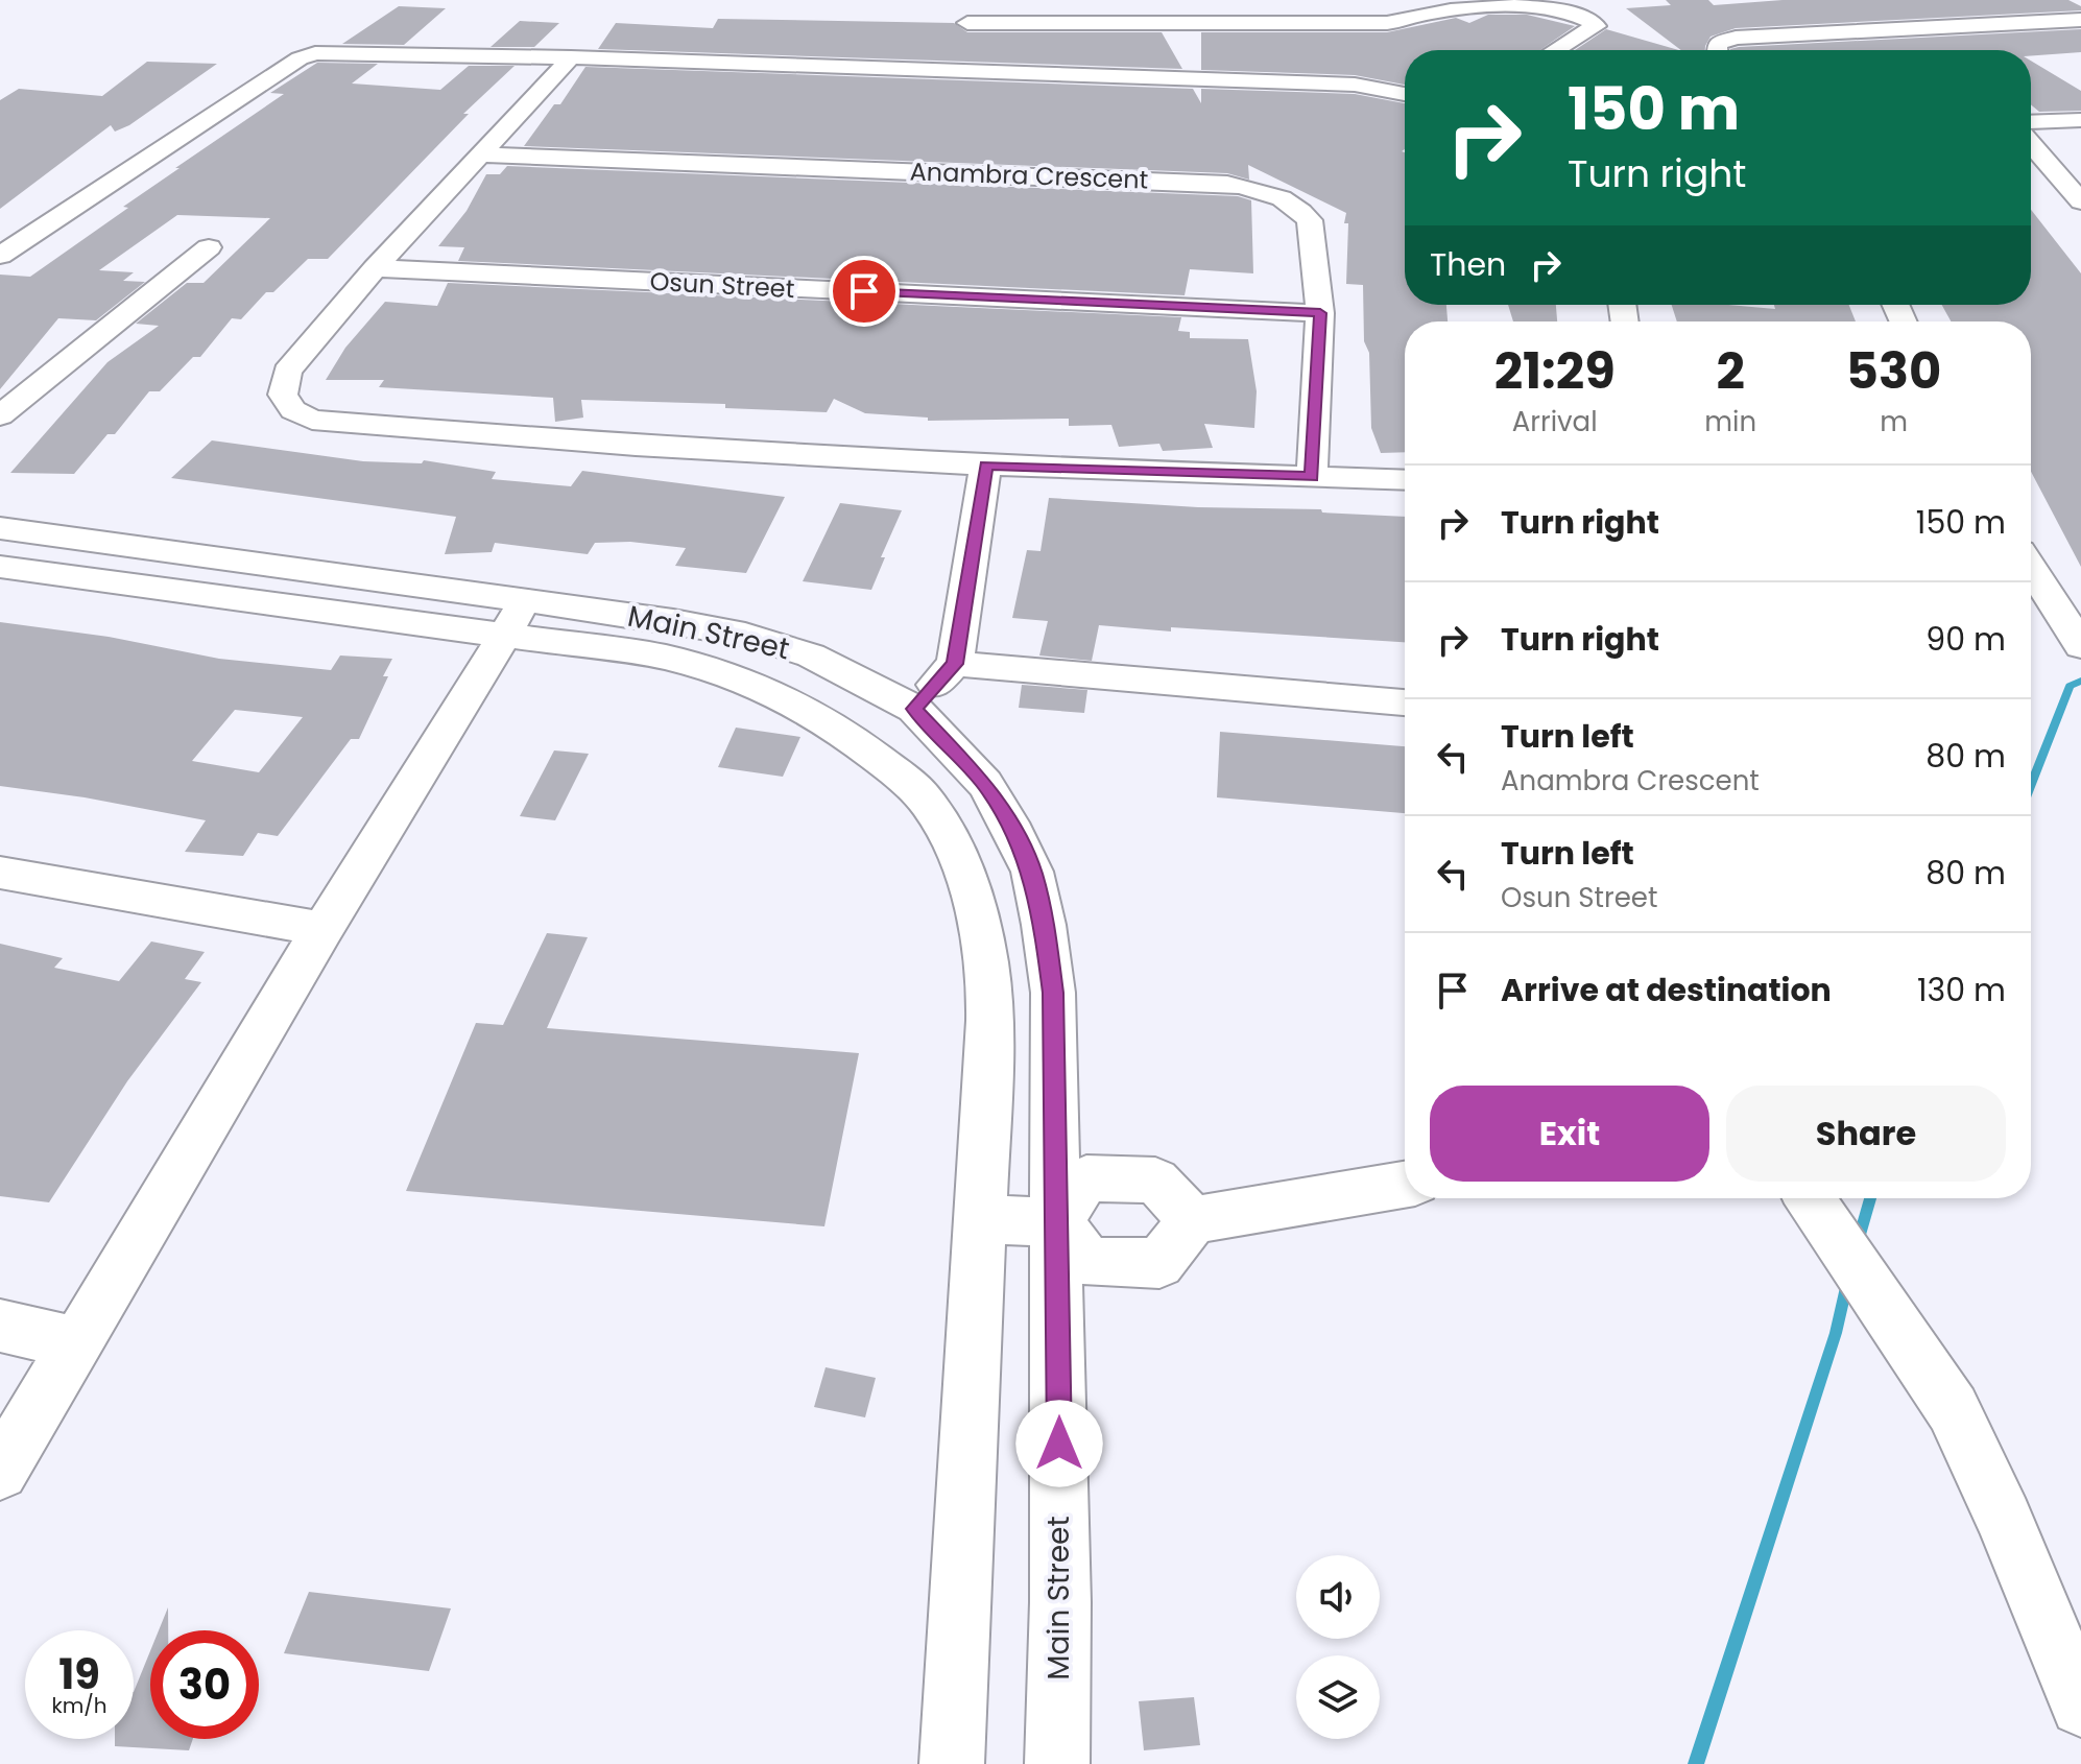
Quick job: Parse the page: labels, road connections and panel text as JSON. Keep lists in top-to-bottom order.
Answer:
{
  "streets": {
    "street": ["Anambra Crescent", "Osun Street", "Main Street"]
  },
  "crossings": [
    ["Anambra Crescent", "Osun Street"]
  ],
  "page": {
    "turn": ["150 m", "Turn right"],
    "then": "Then",
    "eta": [
      "21:29",
      "Arrival",
      "2",
      "min",
      "530",
      "m"
    ],
    "list": [
      {
        "name": "Turn right",
        "value": "150 m"
      },
      {
        "name": "Turn right",
        "value": "90 m"
      },
      {
        "name": "Turn left",
        "note": "Anambra Crescent",
        "value": "80 m"
      },
      {
        "name": "Turn left",
        "note": "Osun Street",
        "value": "80 m"
      },
      {
        "name": "Arrive at destination",
        "value": "130 m"
      }
    ],
    "buttons": ["Exit", "Share"],
    "speed": "19 km/h",
    "limit": "30"
  }
}
